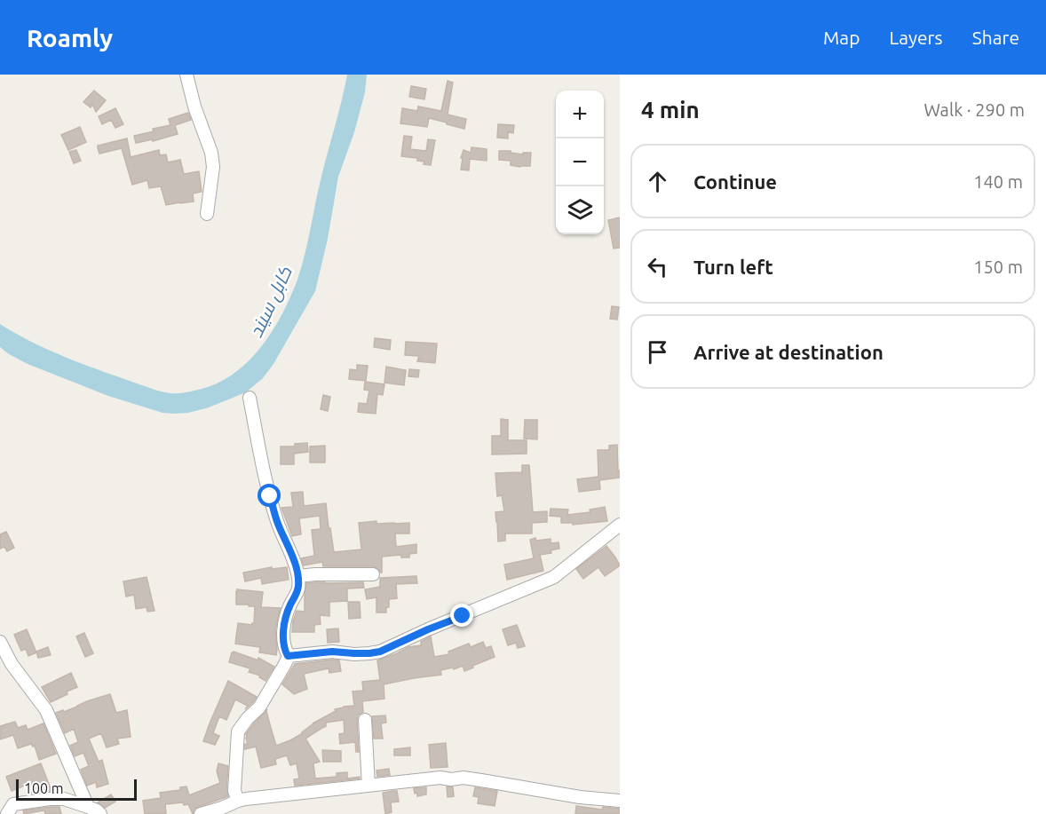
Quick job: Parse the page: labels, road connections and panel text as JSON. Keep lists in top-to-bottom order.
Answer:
{
  "water": ["کابل سيند"],
  "scale_bar": "100 m",
  "page": {
    "header": "Roamly",
    "nav": ["Map", "Layers", "Share"],
    "heading": ["4 min", "Walk · 290 m"],
    "map_buttons": ["+", "−"],
    "list": [
      ["Continue", "140 m"],
      ["Turn left", "150 m"],
      "Arrive at destination"
    ],
    "scale": "100 m"
  }
}
